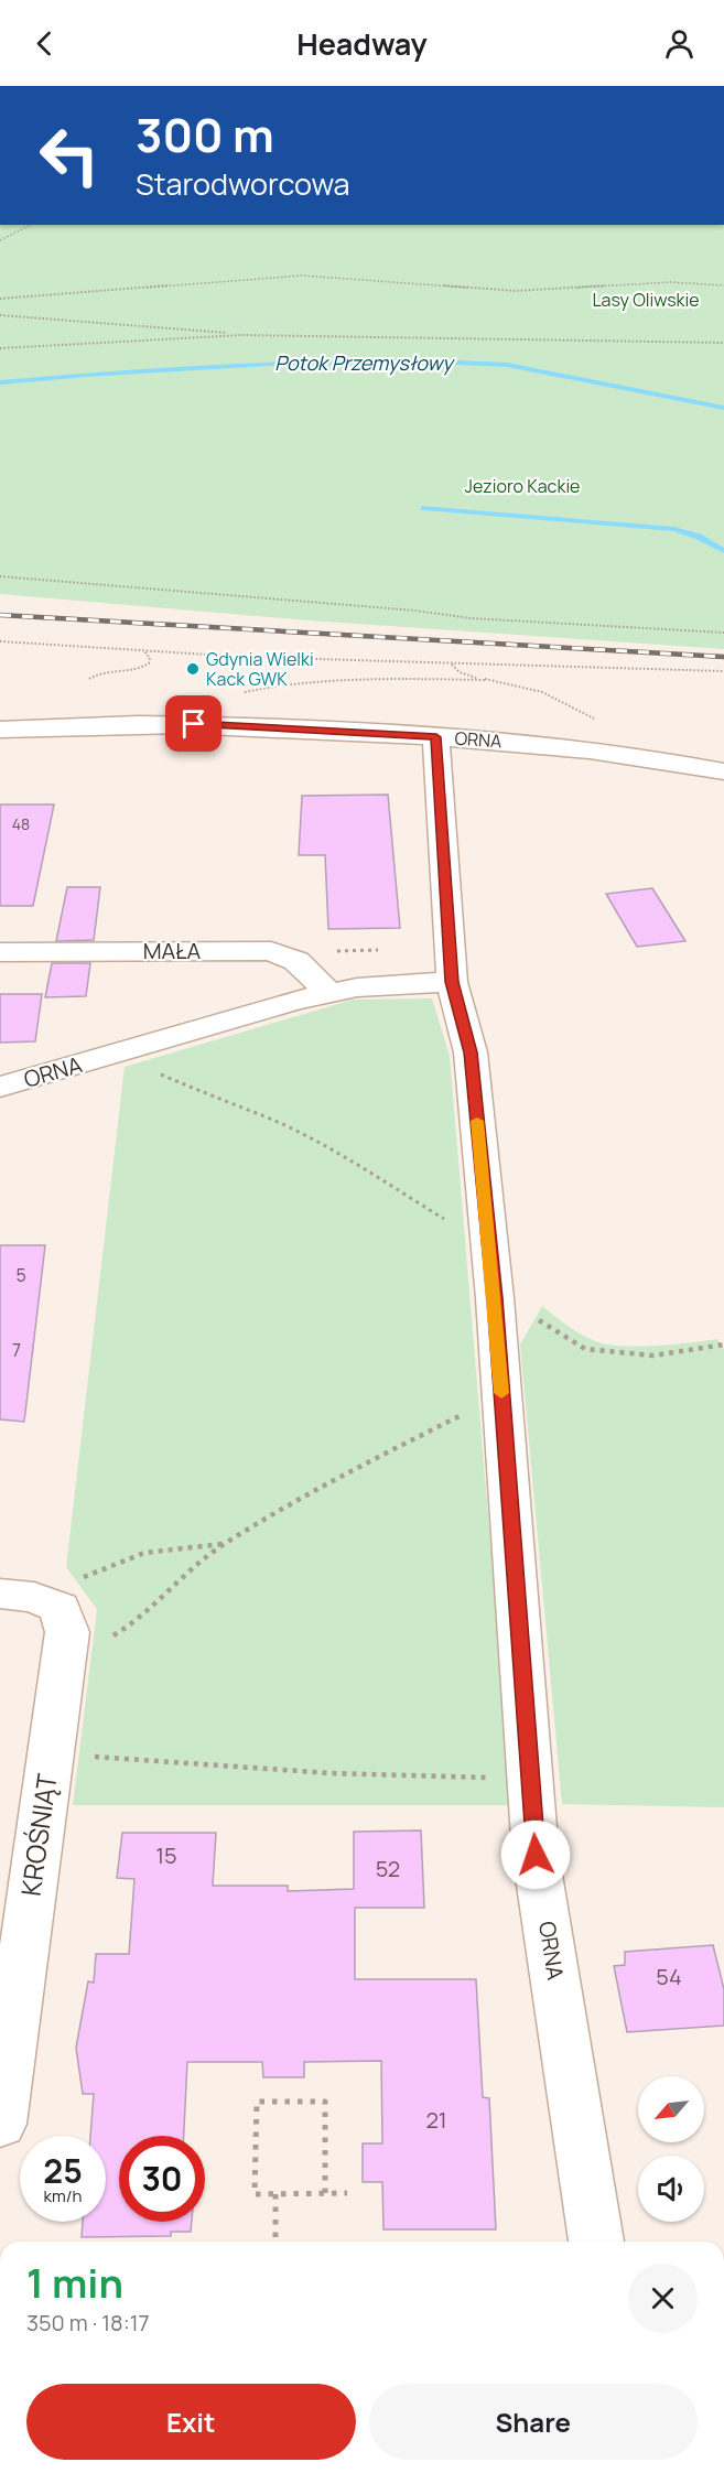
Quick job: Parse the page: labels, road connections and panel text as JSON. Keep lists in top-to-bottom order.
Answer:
{
  "streets": {
    "street": ["ORNA", "MAŁA", "KROŚNIĄT"]
  },
  "crossings": [
    ["ORNA", "MAŁA"]
  ],
  "water": ["Potok Przemysłowy"],
  "parks": ["Lasy Oliwskie", "Jezioro Kackie"],
  "places": ["Gdynia Wielki Kack GWK"],
  "house_numbers": [
    "48",
    "5",
    "7",
    "15",
    "52",
    "54",
    "21"
  ],
  "north": "bottom left",
  "page": {
    "header": "Headway",
    "turn": ["300 m", "Starodworcowa"],
    "speed": "25 km/h",
    "limit": "30",
    "heading": ["1 min", "350 m · 18:17"],
    "buttons": ["Exit", "Share"]
  }
}
